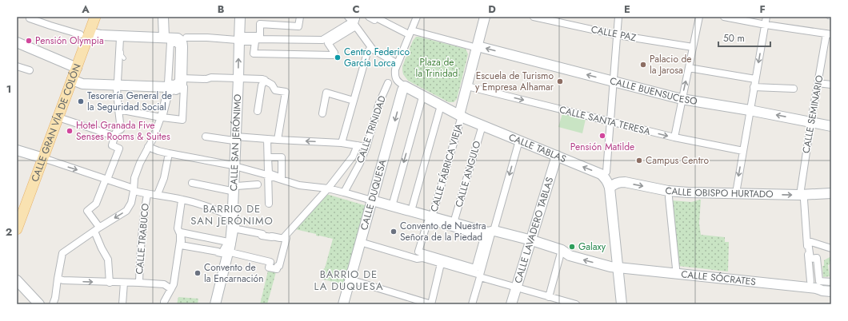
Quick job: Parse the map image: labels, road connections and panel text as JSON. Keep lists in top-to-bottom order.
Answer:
{
  "streets": {
    "main road": ["CALLE GRAN VÍA DE COLÓN"],
    "street": [
      "CALLE PAZ",
      "CALLE BUENSUCESO",
      "CALLE SEMINARIO",
      "CALLE SANTA TERESA",
      "CALLE TRINIDAD",
      "CALLE SAN JERÓNIMO",
      "CALLE TABLAS",
      "CALLE FÁBRICA VIEJA",
      "CALLE ANGULO",
      "CALLE OBISPO HURTADO",
      "CALLE DUQUESA",
      "CALLE LAVADERO TABLAS",
      "CALLE TRABUCO",
      "CALLE SÓCRATES"
    ]
  },
  "crossings": [
    ["CALLE BUENSUCESO", "CALLE SEMINARIO"],
    ["CALLE SEMINARIO", "CALLE OBISPO HURTADO"],
    ["CALLE TABLAS", "CALLE FÁBRICA VIEJA"],
    ["CALLE TABLAS", "CALLE ANGULO"],
    ["CALLE TABLAS", "CALLE OBISPO HURTADO"],
    ["CALLE TABLAS", "CALLE LAVADERO TABLAS"],
    ["CALLE FÁBRICA VIEJA", "CALLE SÓCRATES"],
    ["CALLE ANGULO", "CALLE SÓCRATES"],
    ["CALLE DUQUESA", "CALLE SÓCRATES"],
    ["CALLE LAVADERO TABLAS", "CALLE SÓCRATES"]
  ],
  "one_way": [
    "CALLE BUENSUCESO",
    "CALLE SANTA TERESA",
    "CALLE TABLAS",
    "CALLE OBISPO HURTADO"
  ],
  "districts": ["BARRIO DE SAN JERÓNIMO", "BARRIO DE LA DUQUESA"],
  "parks": ["Plaza de la Trinidad"],
  "places": [
    "Pensión Olympia",
    "Centro Federico García Lorca",
    "Palacio de la Jarosa",
    "Escuela de Turismo y Empresa Alhamar",
    "Tesorería General de la Seguridad Social",
    "Hotel Granada Five Senses Rooms & Suites",
    "Pensión Matilde",
    "Campus Centro",
    "Convento de Nuestra Señora de la Piedad",
    "Galaxy",
    "Convento de la Encarnación"
  ],
  "scale_bar": "50 m",
  "grid": {
    "columns": [
      "A",
      "B",
      "C",
      "D",
      "E",
      "F"
    ],
    "rows": ["1", "2"]
  }
}
